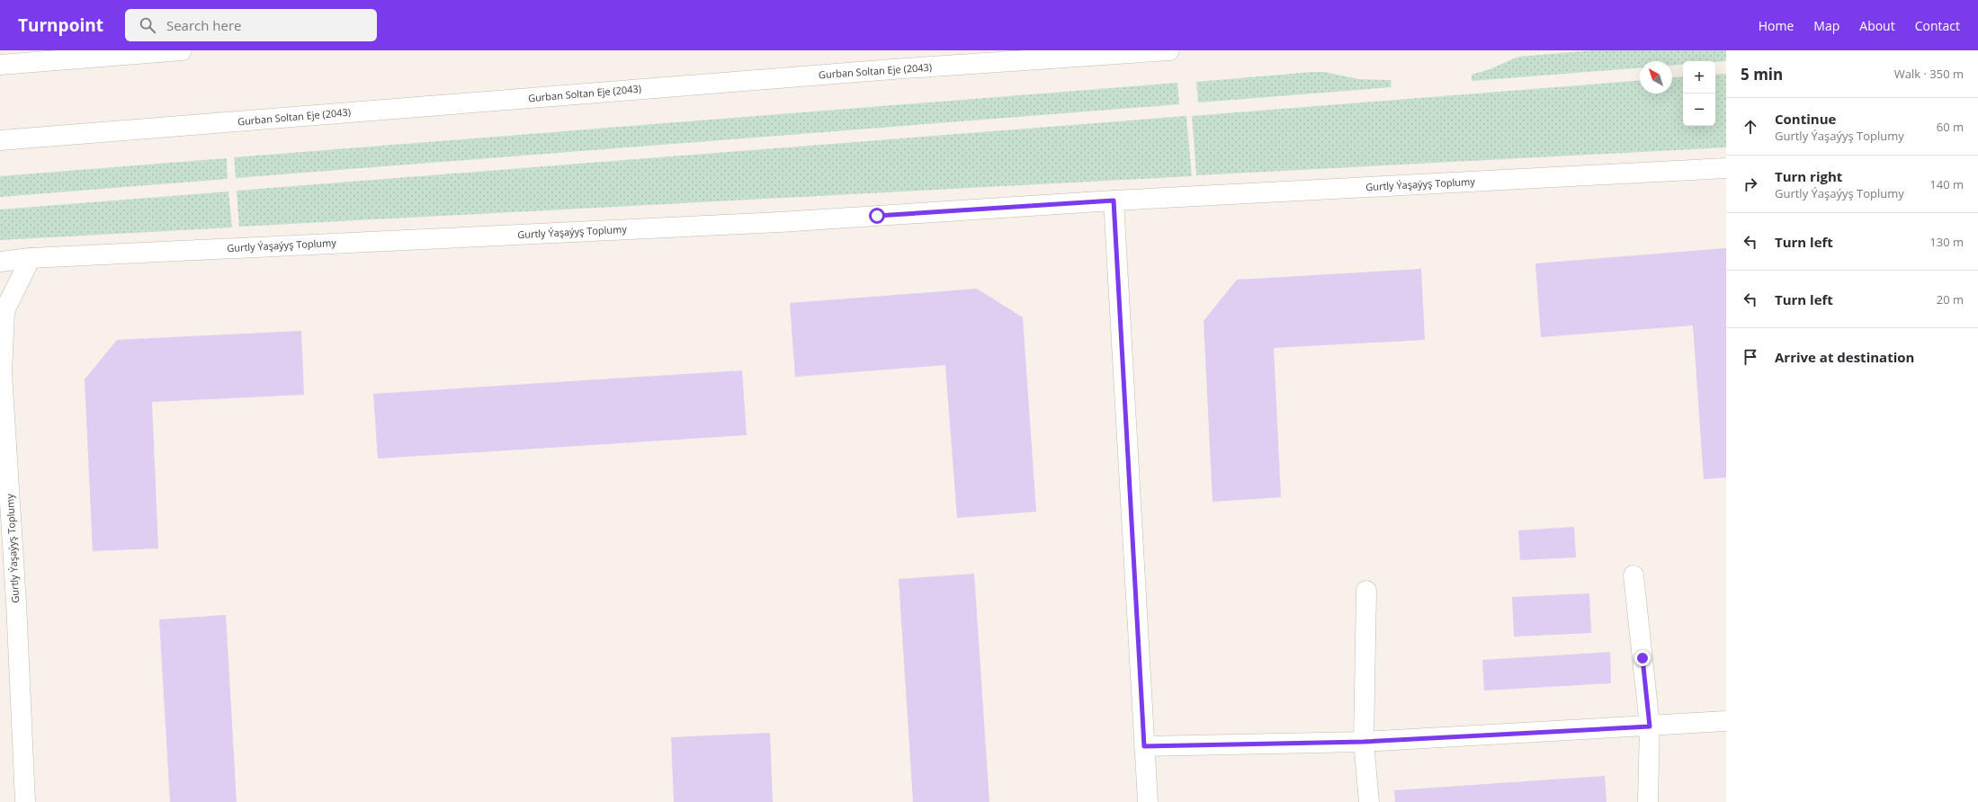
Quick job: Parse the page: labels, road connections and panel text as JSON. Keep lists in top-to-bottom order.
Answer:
{
  "streets": {
    "main road": ["Gurban Soltan Eje (2043)", "Gurtly Ýaşaýyş Toplumy"]
  },
  "north": "top left",
  "page": {
    "header": "Turnpoint",
    "search": "Search here",
    "nav": [
      "Home",
      "Map",
      "About",
      "Contact"
    ],
    "heading": ["5 min", "Walk · 350 m"],
    "map_buttons": ["+", "−"],
    "list": [
      ["Continue", "Gurtly Ýaşaýyş Toplumy", "60 m"],
      ["Turn right", "Gurtly Ýaşaýyş Toplumy", "140 m"],
      ["Turn left", "130 m"],
      ["Turn left", "20 m"],
      "Arrive at destination"
    ]
  }
}
